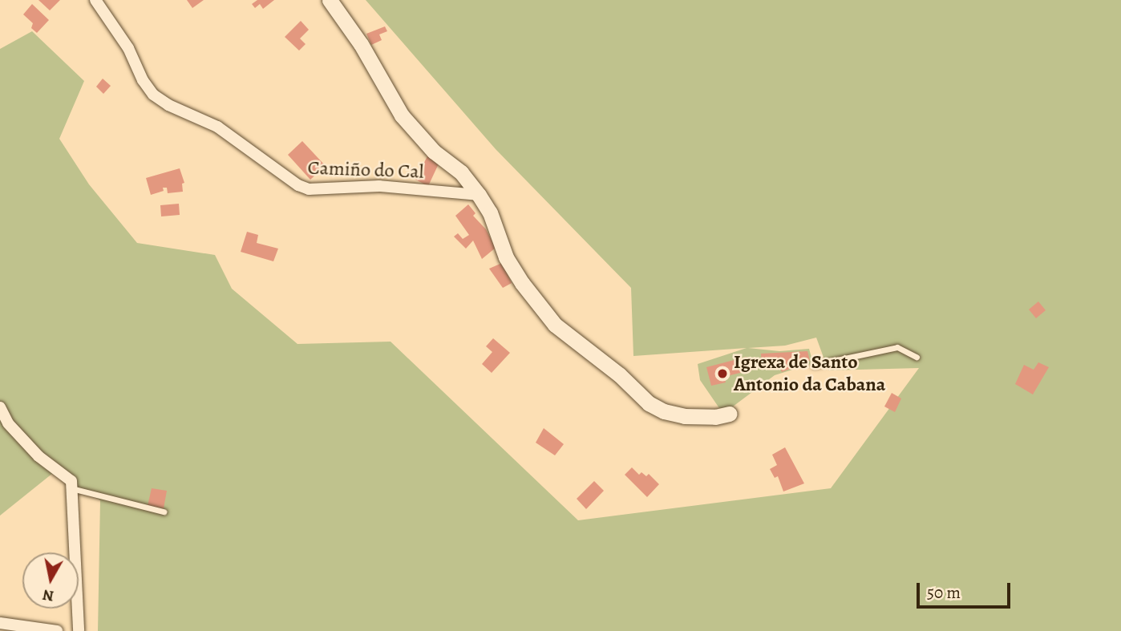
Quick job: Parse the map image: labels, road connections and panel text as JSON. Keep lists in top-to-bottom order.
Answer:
{
  "streets": {
    "street": ["Camiño do Cal"]
  },
  "places": ["Igrexa de Santo Antonio da Cabana"],
  "scale_bar": "50 m",
  "north": "bottom"
}
